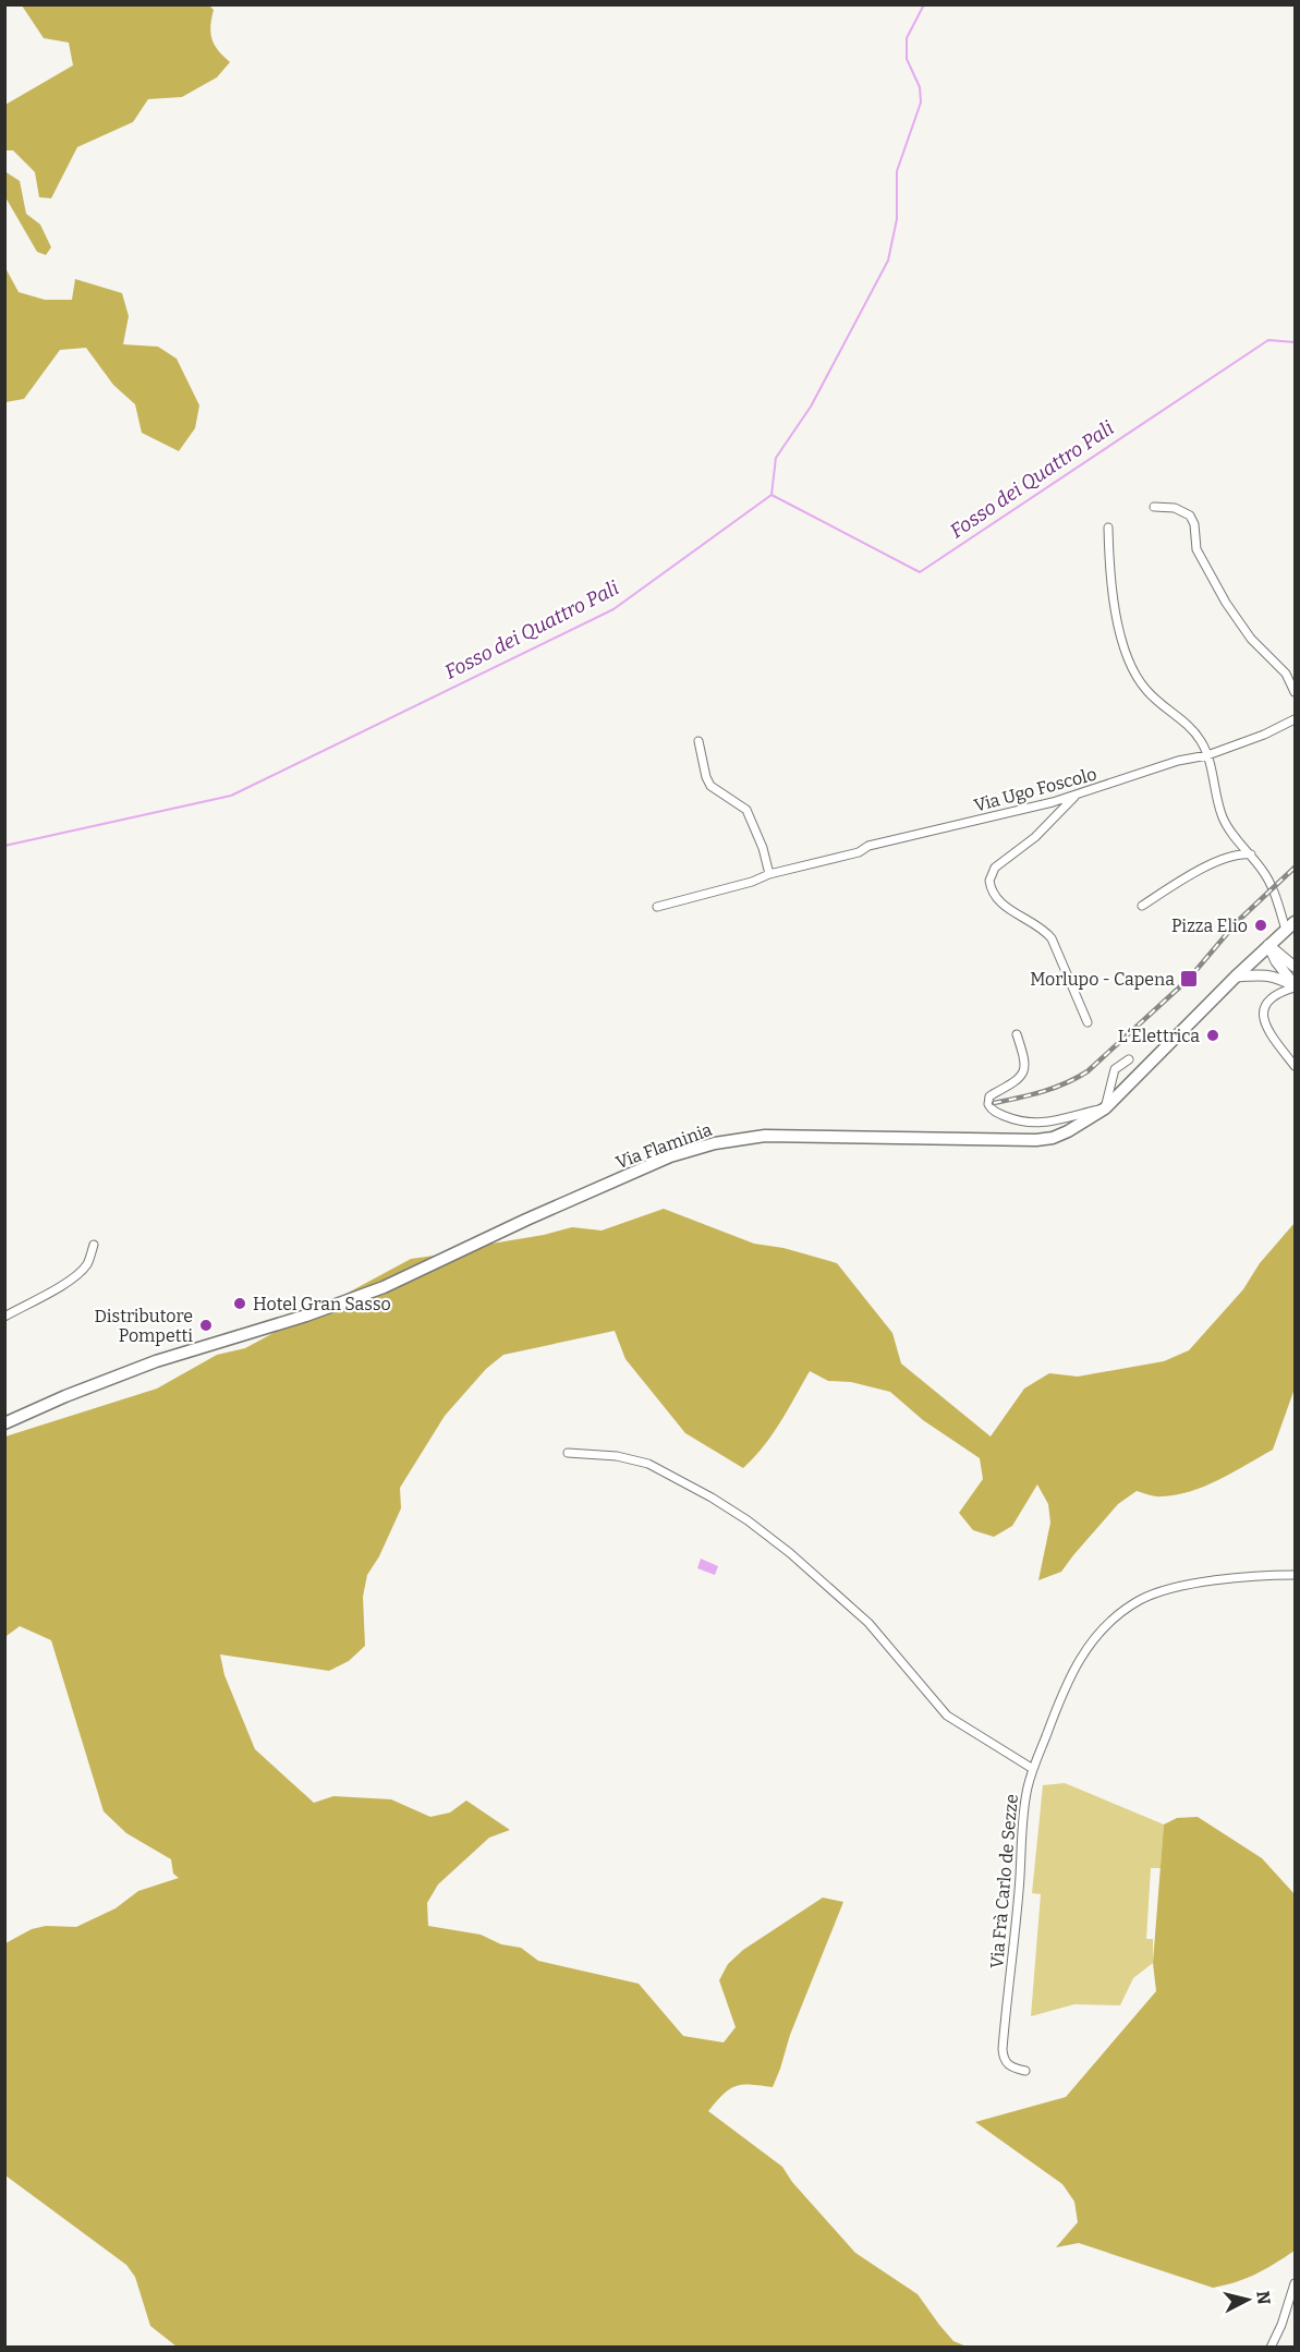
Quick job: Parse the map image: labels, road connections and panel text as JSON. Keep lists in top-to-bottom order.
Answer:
{
  "streets": {
    "main road": ["Via Flaminia"],
    "street": ["Via Ugo Foscolo", "Via Frà Carlo de Sezze"]
  },
  "water": ["Fosso dei Quattro Pali"],
  "places": {
    "other": [
      "Pizza Elio",
      "L‘Elettrica",
      "Hotel Gran Sasso",
      "Distributore Pompetti"
    ],
    "transit": ["Morlupo - Capena"]
  },
  "north": "right"
}
